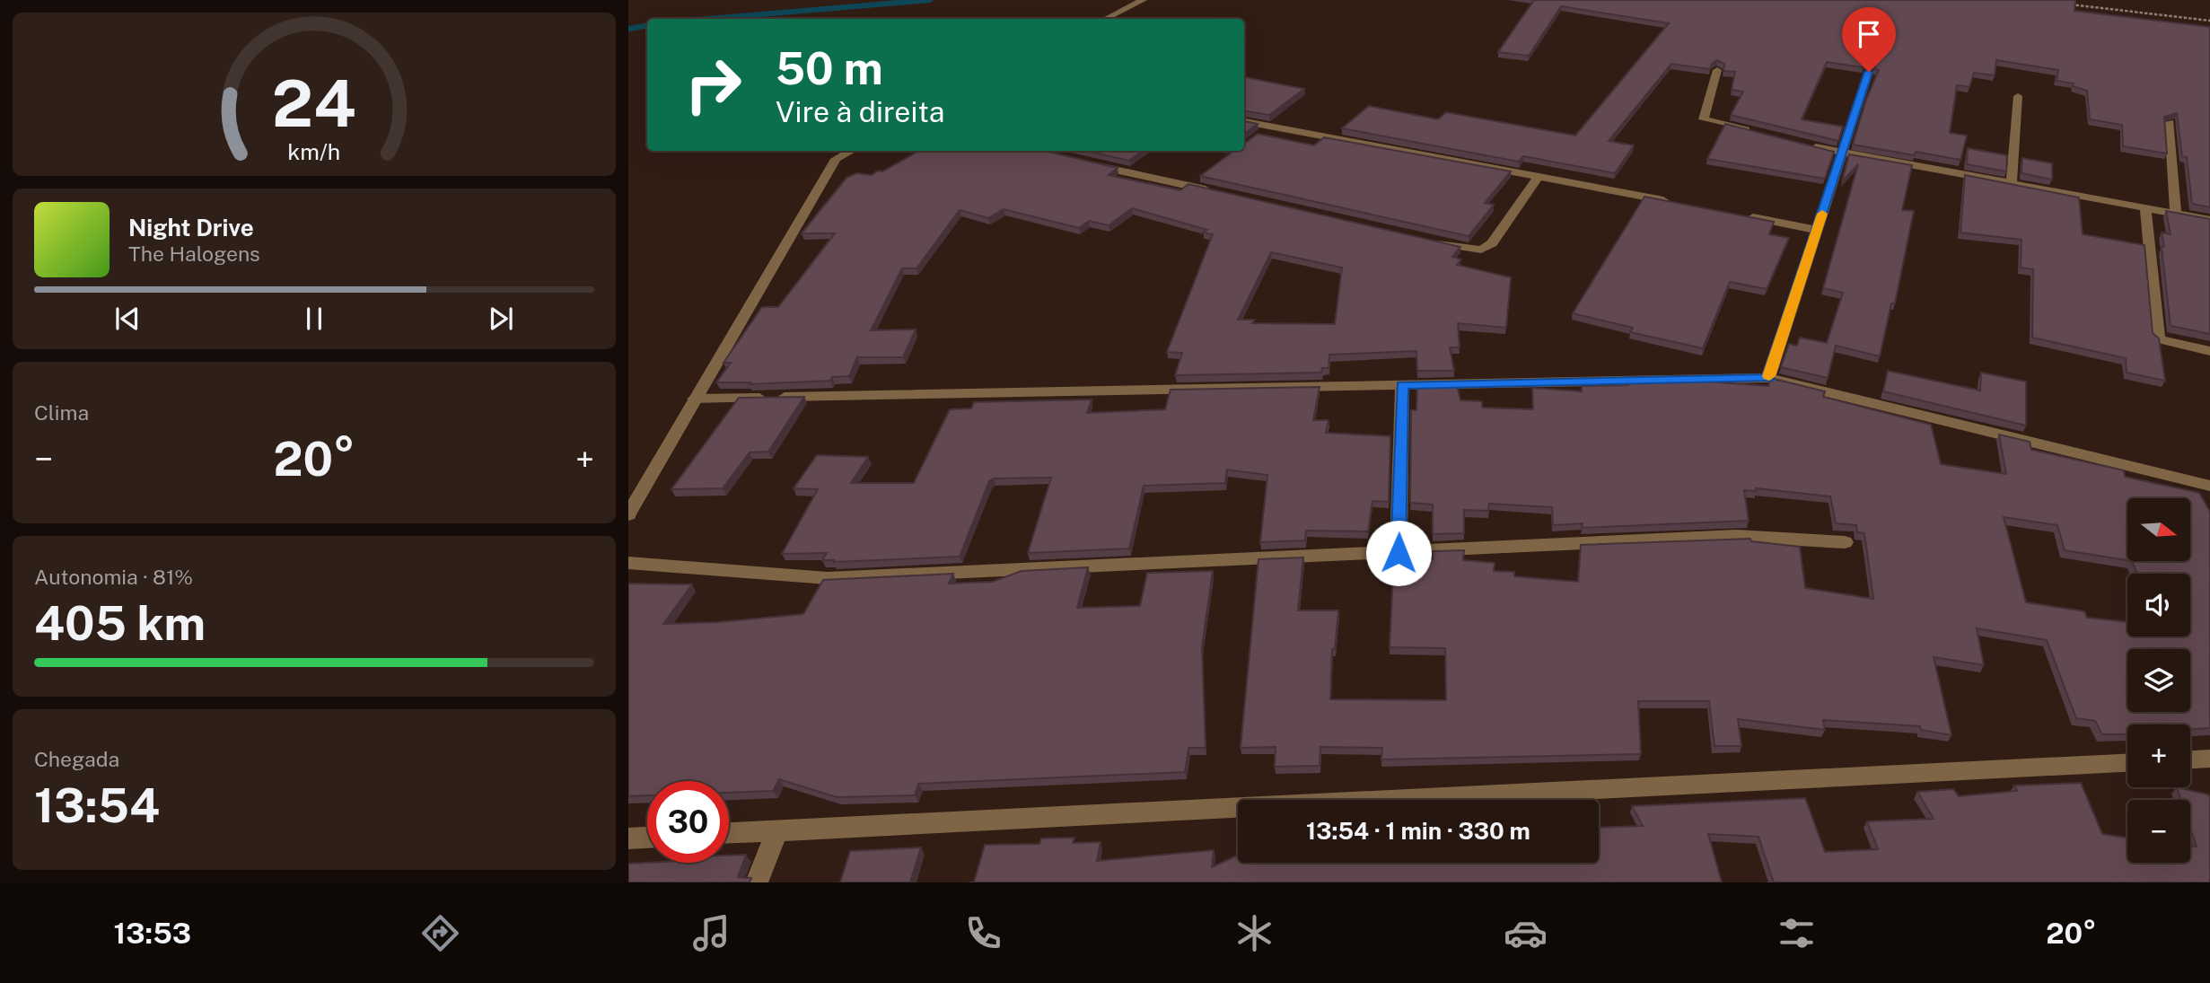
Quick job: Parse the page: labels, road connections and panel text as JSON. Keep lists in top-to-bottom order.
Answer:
{
  "north": "right",
  "page": {
    "turn": ["50 m", "Vire à direita"],
    "song": ["Night Drive", "The Halogens"],
    "tile": [
      "Clima",
      ["Autonomia · 81%", "405 km"],
      ["Chegada", "13:54"]
    ],
    "heat": ["−", "20°", "+"],
    "map_buttons": ["+", "−"],
    "limit": "30",
    "trip": "13:54 · 1 min · 330 m",
    "tabs": ["13:53", "20°"],
    "gauge": ["24", "km/h"]
  }
}
